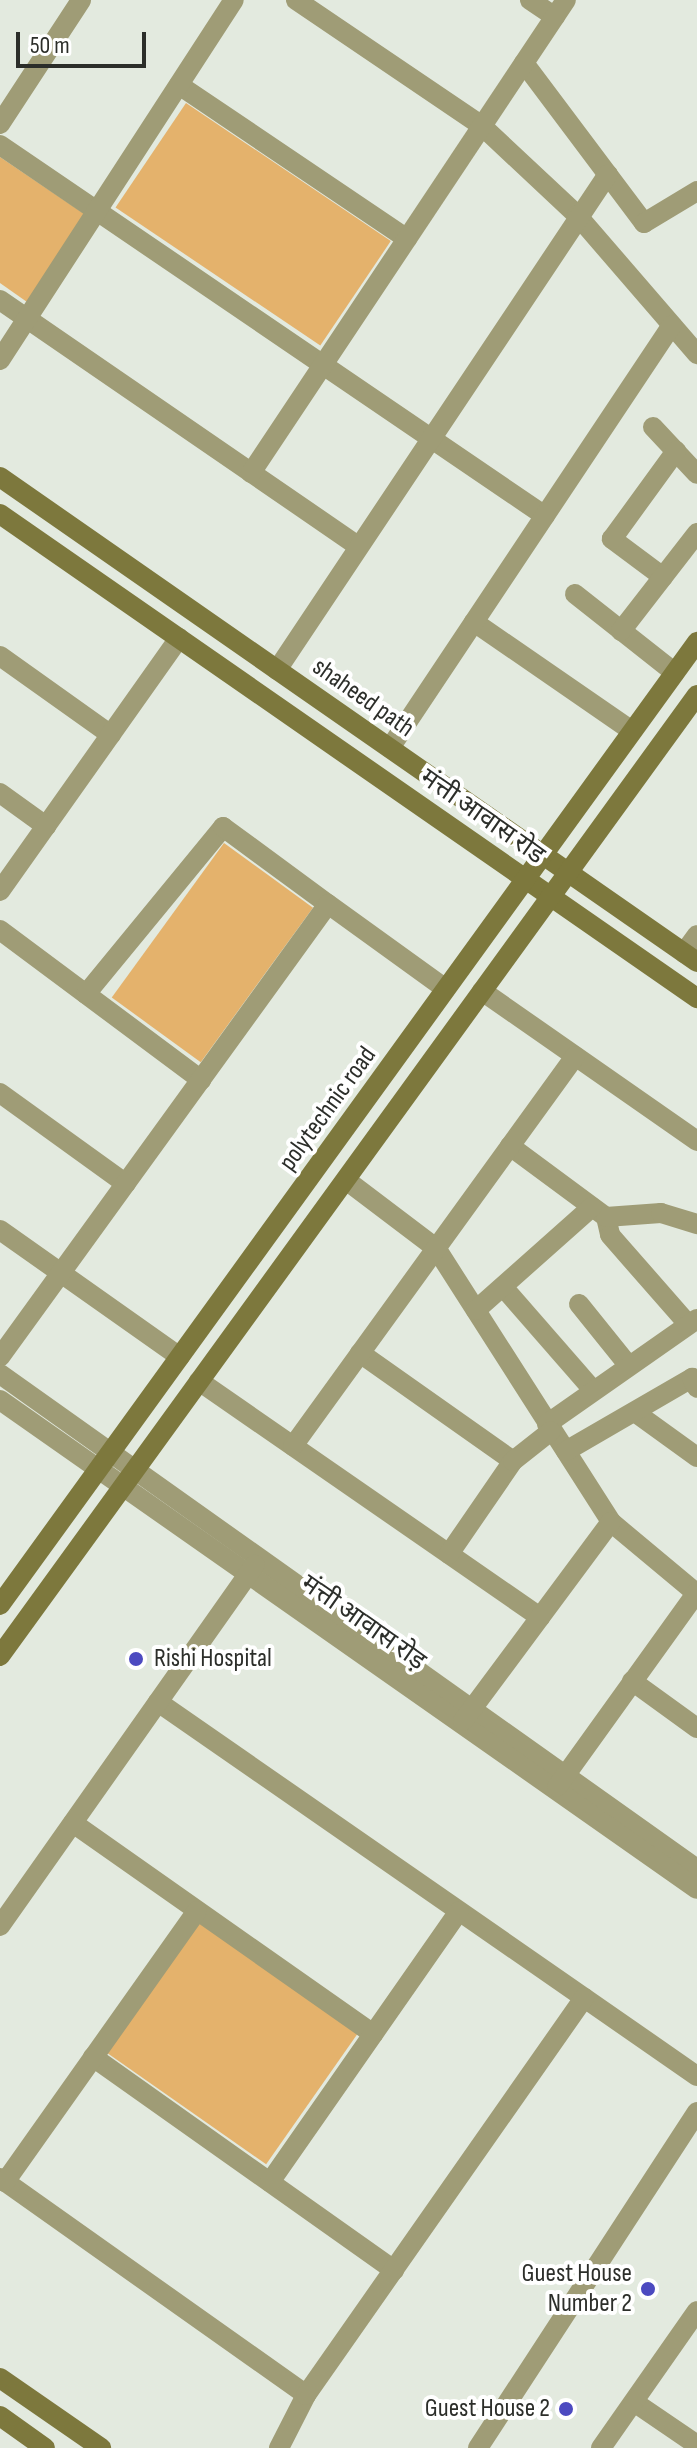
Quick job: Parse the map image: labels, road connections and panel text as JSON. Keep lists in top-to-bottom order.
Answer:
{
  "streets": {
    "street": [
      "shaheed path",
      "मंत्ती आवास रोड",
      "polytechnic road",
      "मंत्ती आवास रोड़"
    ]
  },
  "crossings": [
    ["shaheed path", "polytechnic road"],
    ["मंत्ती आवास रोड", "polytechnic road"],
    ["polytechnic road", "मंत्ती आवास रोड़"]
  ],
  "places": ["Rishi Hospital", "Guest House Number 2", "Guest House 2"],
  "scale_bar": "50 m"
}
